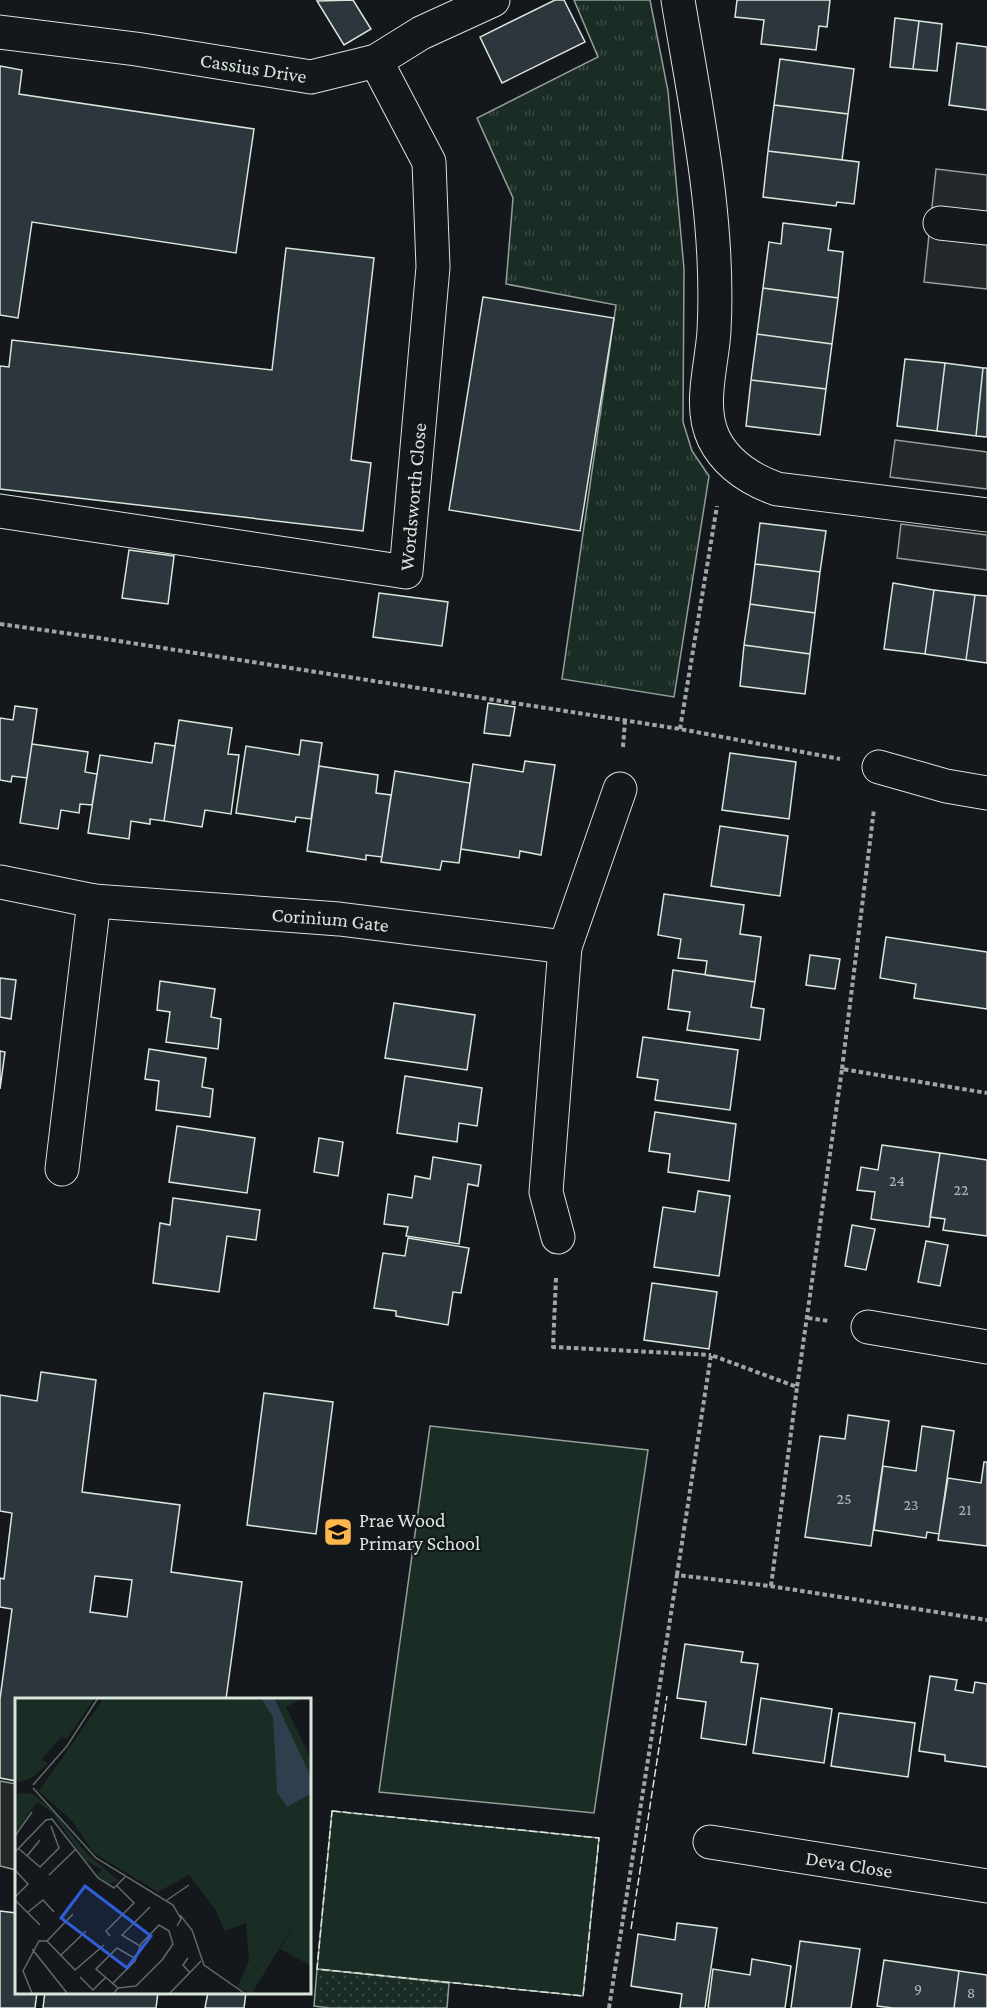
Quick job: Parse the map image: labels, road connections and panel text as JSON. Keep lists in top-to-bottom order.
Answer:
{
  "streets": {
    "street": [
      "Cassius Drive",
      "Wordsworth Close",
      "Corinium Gate",
      "Deva Close"
    ]
  },
  "crossings": [
    ["Cassius Drive", "Wordsworth Close"]
  ],
  "places": {
    "school or university": ["Prae Wood Primary School"]
  },
  "house_numbers": [
    "24",
    "22",
    "25",
    "23",
    "21",
    "9",
    "8"
  ]
}
